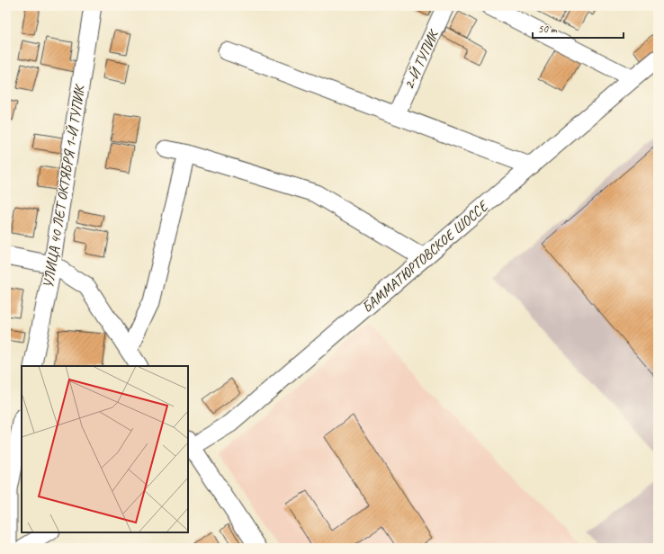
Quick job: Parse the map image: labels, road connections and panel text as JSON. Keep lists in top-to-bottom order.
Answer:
{
  "streets": {
    "street": ["2-Й ТУПИК", "УЛИЦА 40 ЛЕТ ОКТЯБРЯ 1-Й ТУПИК", "БАММАТЮРТОВСКОЕ ШОССЕ"]
  },
  "scale_bar": "50 m"
}
